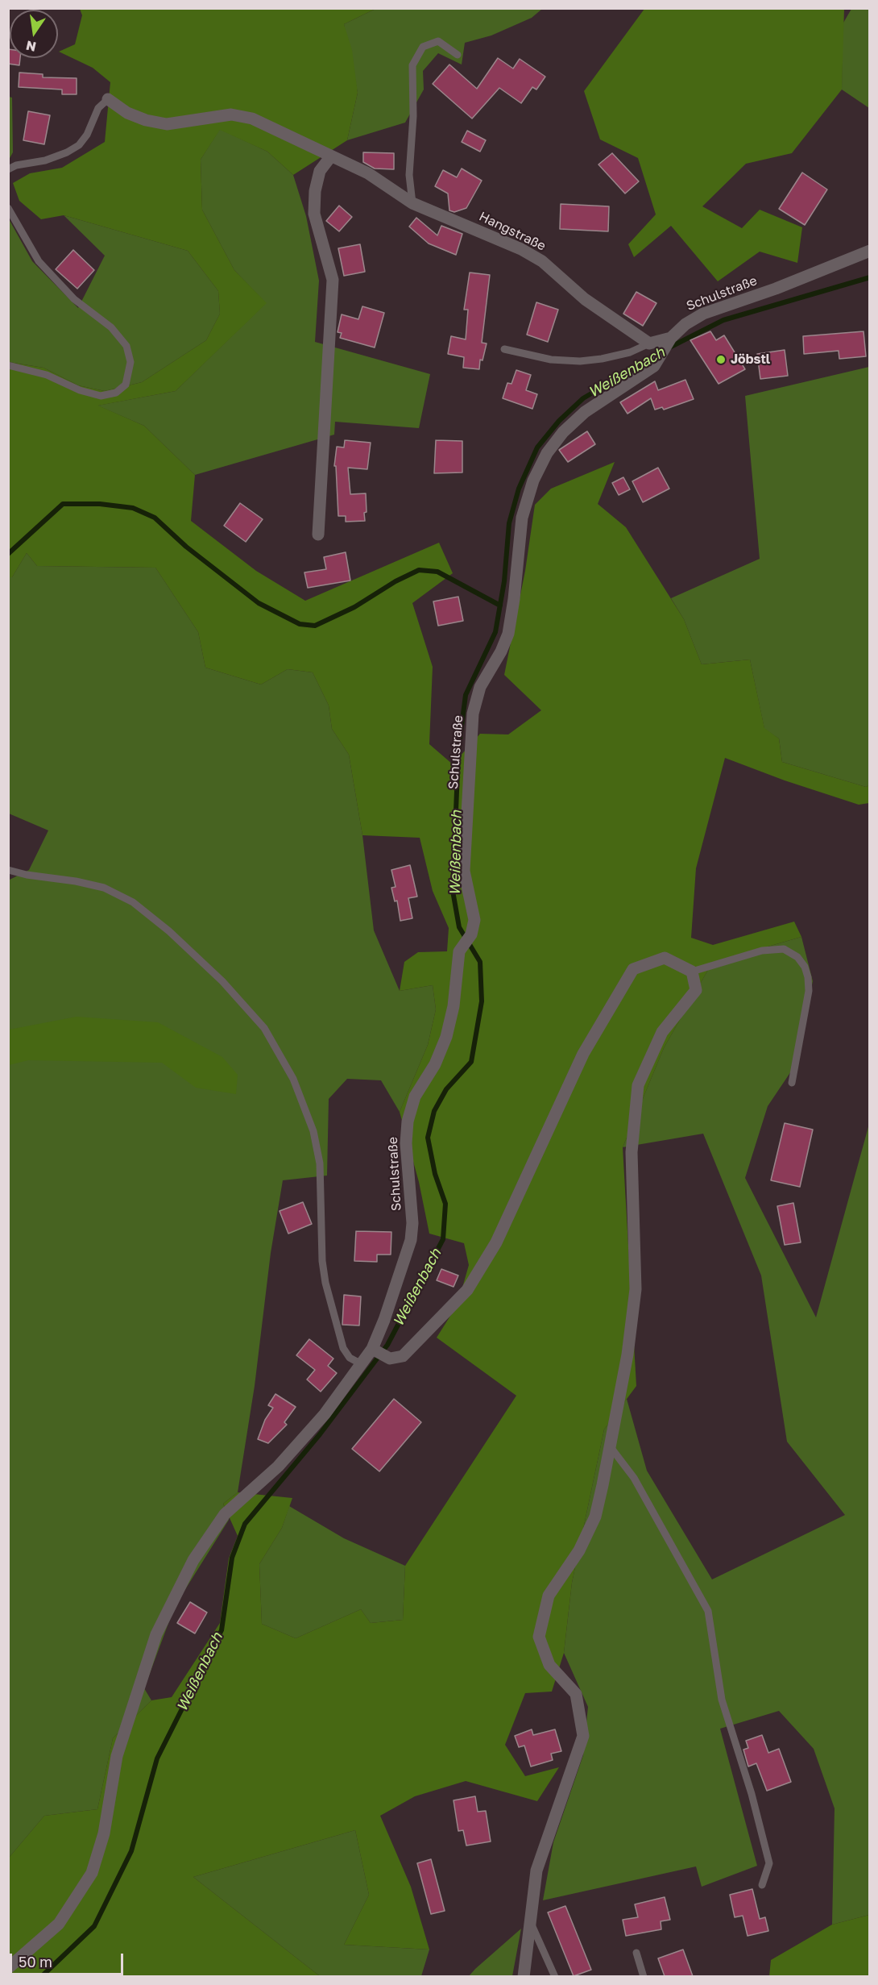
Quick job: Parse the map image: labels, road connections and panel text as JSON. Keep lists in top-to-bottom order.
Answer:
{
  "streets": {
    "street": ["Hangstraße", "Schulstraße"]
  },
  "water": ["Weißenbach"],
  "places": ["Jöbstl"],
  "scale_bar": "50 m",
  "north": "bottom"
}
